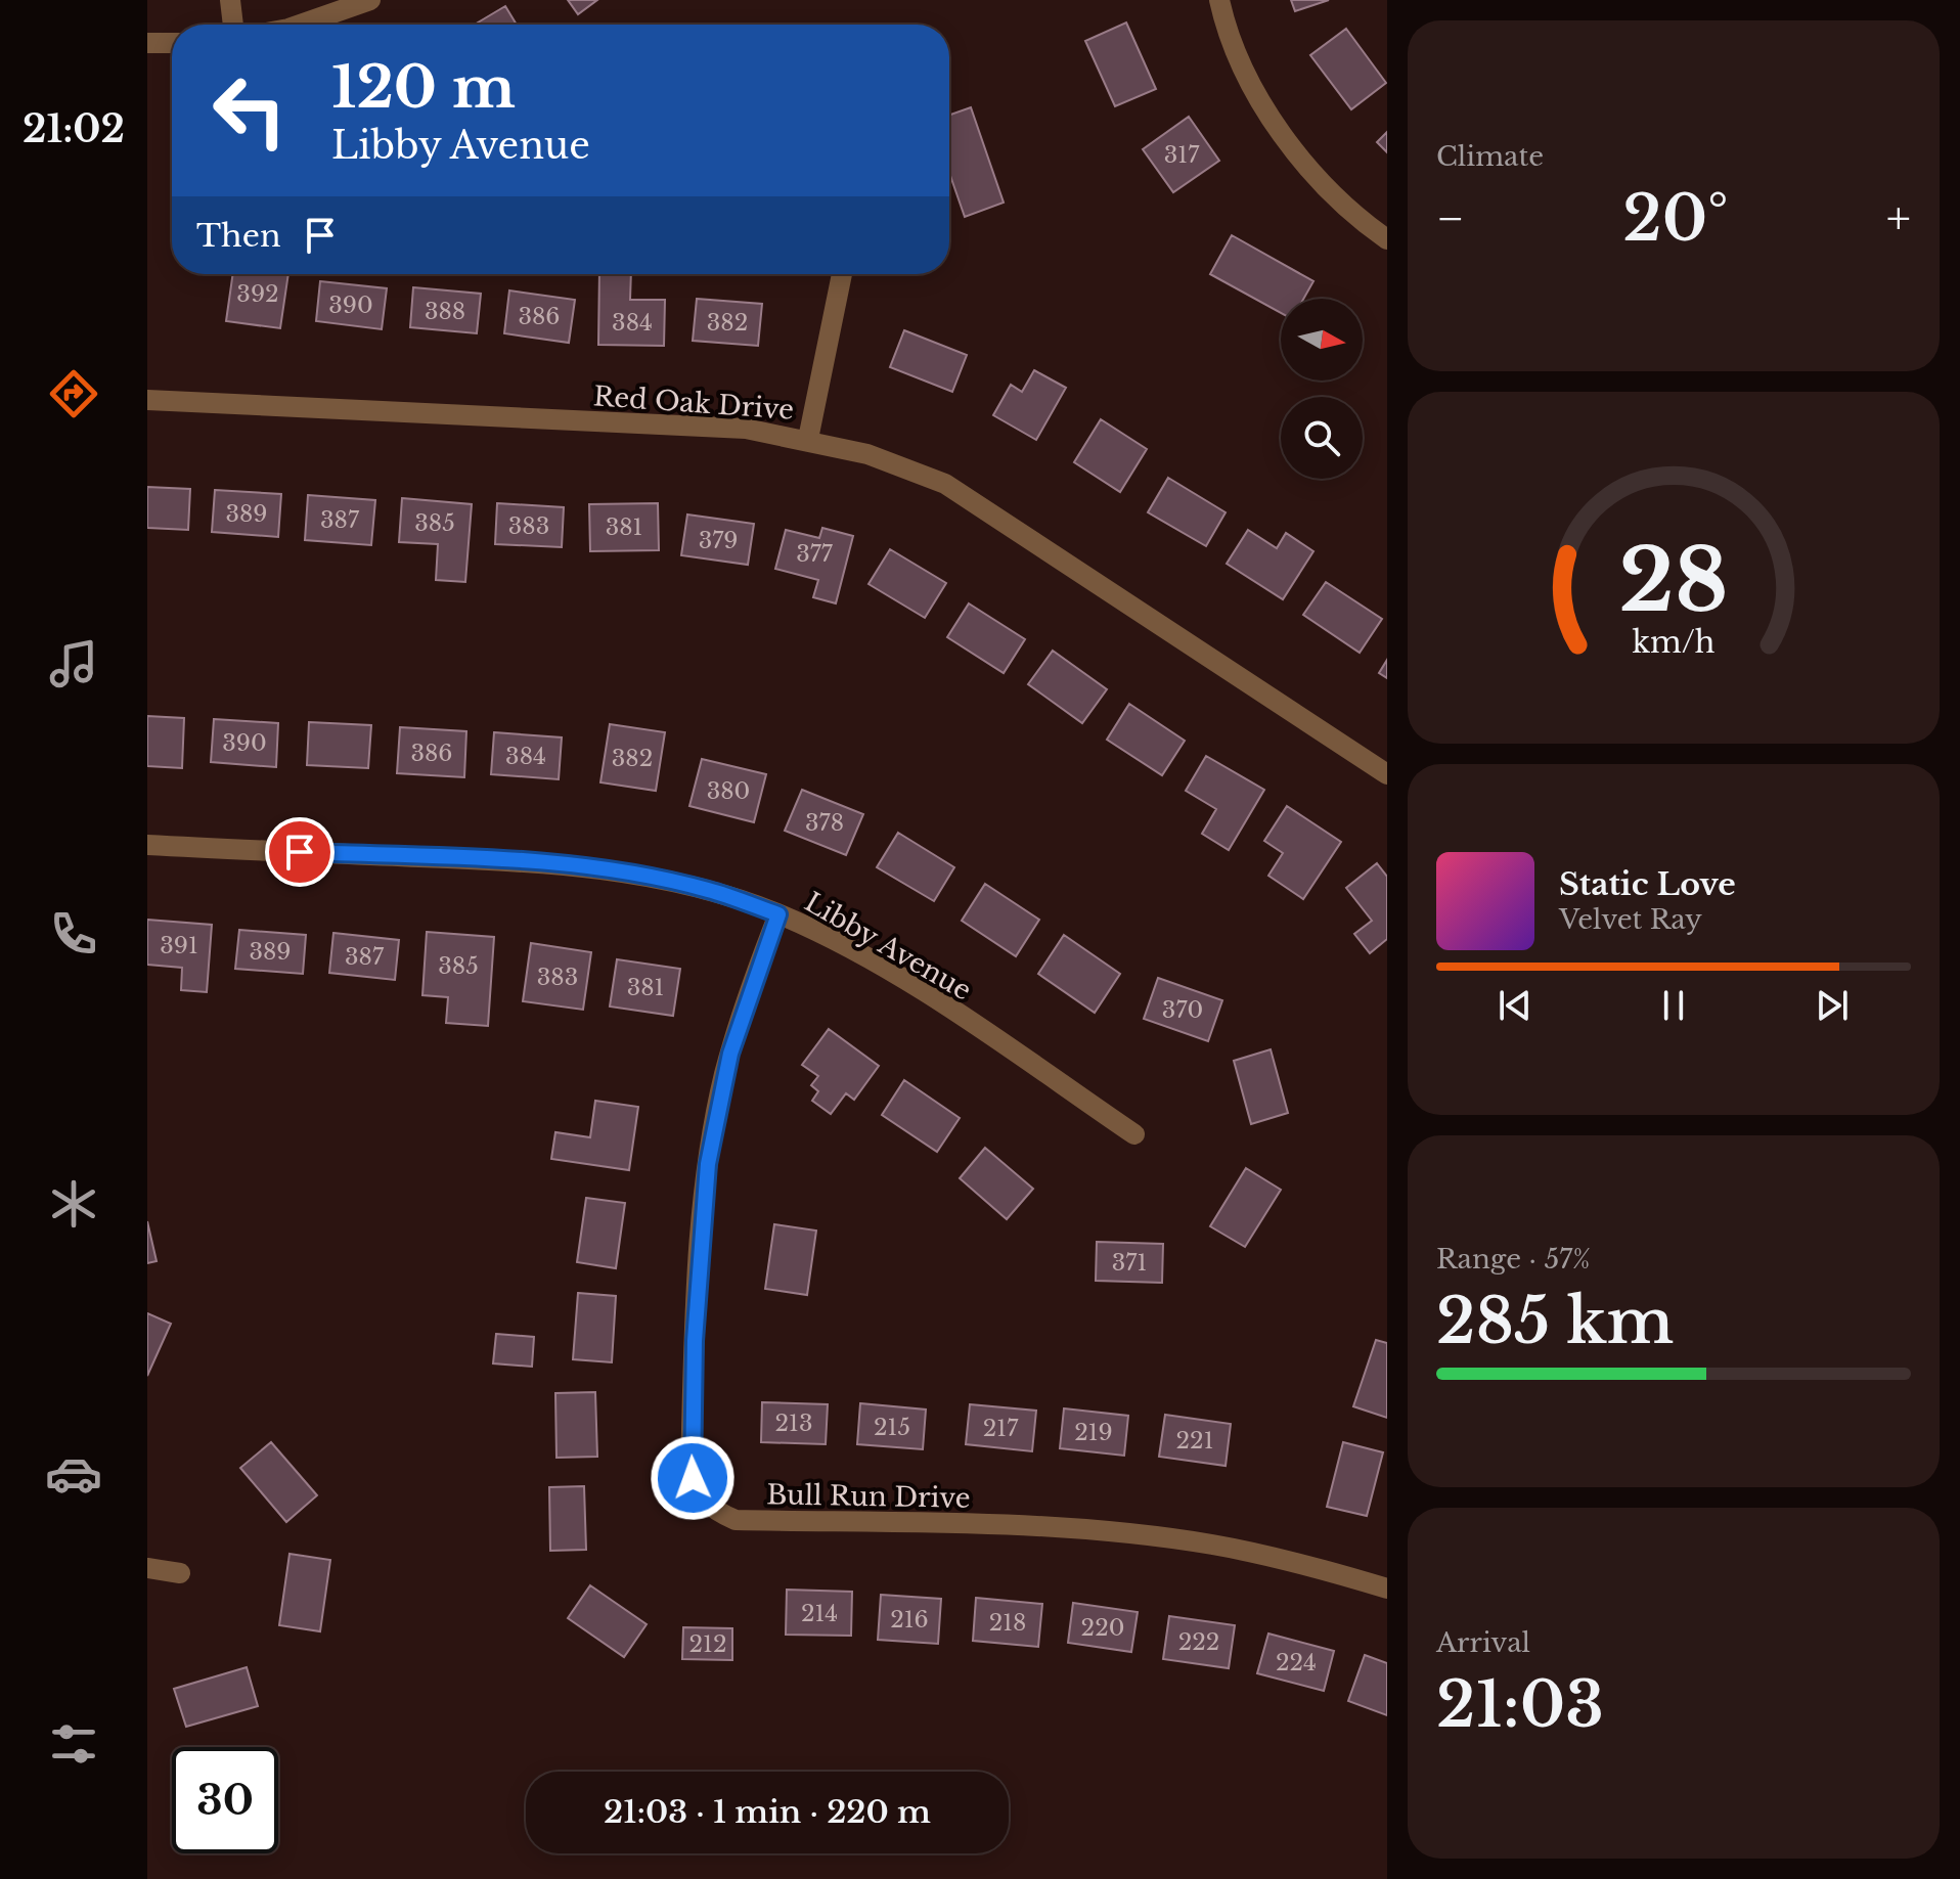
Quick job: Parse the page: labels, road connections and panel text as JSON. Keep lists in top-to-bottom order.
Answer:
{
  "streets": {
    "street": ["Red Oak Drive", "Libby Avenue", "Bull Run Drive"]
  },
  "crossings": [
    ["Libby Avenue", "Bull Run Drive"]
  ],
  "house_numbers": [
    "317",
    "392",
    "390",
    "388",
    "386",
    "384",
    "382",
    "389",
    "387",
    "385",
    "383",
    "381",
    "379",
    "377",
    "390",
    "386",
    "384",
    "382",
    "380",
    "378",
    "391",
    "389",
    "387",
    "385",
    "383",
    "381",
    "370",
    "371",
    "213",
    "215",
    "217",
    "219",
    "221",
    "214",
    "216",
    "218",
    "220",
    "222",
    "212",
    "224"
  ],
  "north": "right",
  "page": {
    "tabs": "21:02",
    "tile": [
      "Climate",
      ["Range · 57%", "285 km"],
      ["Arrival", "21:03"]
    ],
    "turn": ["120 m", "Libby Avenue"],
    "heat": ["−", "20°", "+"],
    "then": "Then",
    "song": ["Static Love", "Velvet Ray"],
    "limit": "30",
    "trip": "21:03 · 1 min · 220 m",
    "gauge": ["28", "km/h"]
  }
}
